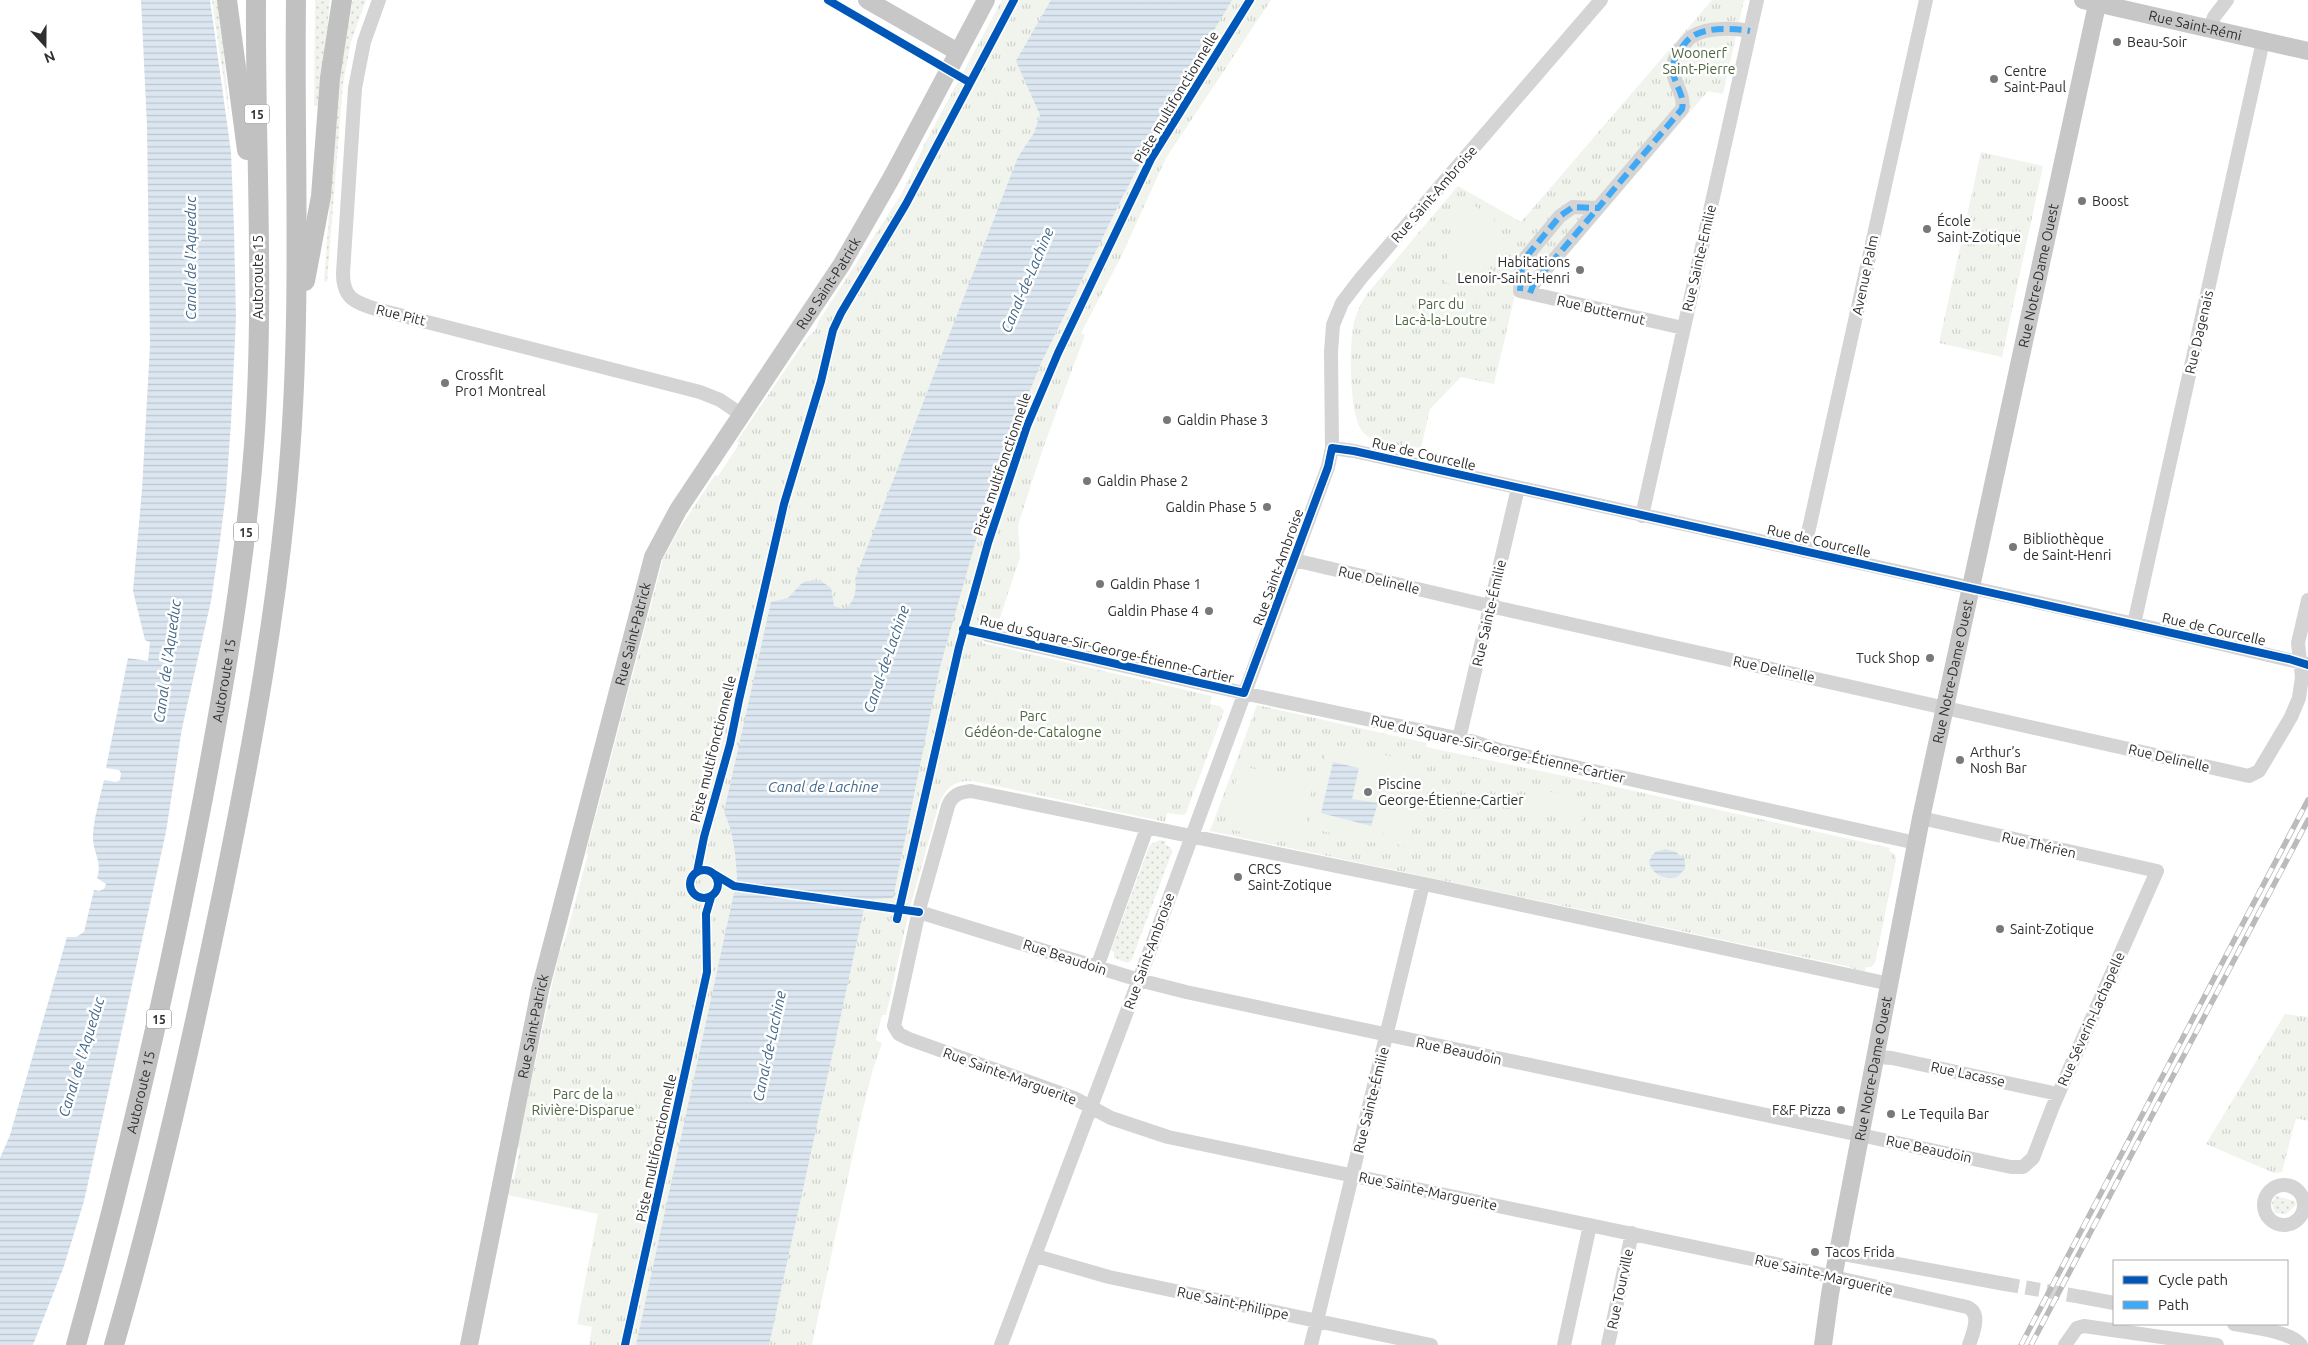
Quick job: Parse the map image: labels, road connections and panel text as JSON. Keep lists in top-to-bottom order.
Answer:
{
  "streets": {
    "highway": ["15", "Autoroute 15"],
    "main road": ["Rue Saint-Rémi", "Rue Notre-Dame Ouest", "Rue Saint-Patrick"],
    "street": [
      "Rue Saint-Ambroise",
      "Rue Sainte-Emilie",
      "Avenue Palm",
      "Rue Butternut",
      "Rue Pitt",
      "Rue Dagenais",
      "Rue de Courcelle",
      "Rue Delinelle",
      "Rue Sainte-Émilie",
      "Rue du Square-Sir-George-Étienne-Cartier",
      "Rue Thérien",
      "Rue Beaudoin",
      "Rue Séverin-Lachapelle",
      "Rue Lacasse",
      "Rue Sainte-Marguerite",
      "Rue Tourville",
      "Rue Saint-Philippe"
    ],
    "cycle path": ["Piste multifonctionnelle"]
  },
  "crossings": [
    ["Rue Saint-Rémi", "Rue Notre-Dame Ouest"],
    ["Rue Saint-Rémi", "Rue Dagenais"],
    ["Rue Saint-Ambroise", "Rue de Courcelle"],
    ["Rue Saint-Ambroise", "Rue Delinelle"],
    ["Rue Saint-Ambroise", "Rue du Square-Sir-George-Étienne-Cartier"],
    ["Rue Saint-Ambroise", "Rue Beaudoin"],
    ["Rue Saint-Ambroise", "Rue Sainte-Marguerite"],
    ["Rue Saint-Ambroise", "Rue Saint-Philippe"],
    ["Rue Sainte-Emilie", "Rue Butternut"],
    ["Rue Sainte-Emilie", "Rue de Courcelle"],
    ["Avenue Palm", "Rue de Courcelle"],
    ["Rue Notre-Dame Ouest", "Rue de Courcelle"],
    ["Rue Notre-Dame Ouest", "Rue Delinelle"],
    ["Rue Notre-Dame Ouest", "Rue du Square-Sir-George-Étienne-Cartier"],
    ["Rue Notre-Dame Ouest", "Rue Thérien"],
    ["Rue Notre-Dame Ouest", "Rue Beaudoin"],
    ["Rue Notre-Dame Ouest", "Rue Lacasse"],
    ["Rue Notre-Dame Ouest", "Rue Sainte-Marguerite"],
    ["Rue Saint-Patrick", "Rue Pitt"],
    ["Rue Dagenais", "Rue de Courcelle"],
    ["Rue de Courcelle", "Rue Delinelle"],
    ["Rue de Courcelle", "Rue Sainte-Émilie"],
    ["Rue Delinelle", "Rue Sainte-Émilie"],
    ["Rue Sainte-Émilie", "Rue du Square-Sir-George-Étienne-Cartier"],
    ["Rue Sainte-Émilie", "Rue Beaudoin"],
    ["Rue Sainte-Émilie", "Rue Sainte-Marguerite"],
    ["Rue Sainte-Émilie", "Rue Saint-Philippe"],
    ["Rue Thérien", "Rue Séverin-Lachapelle"],
    ["Rue Beaudoin", "Rue Séverin-Lachapelle"],
    ["Rue Beaudoin", "Rue Sainte-Marguerite"],
    ["Rue Séverin-Lachapelle", "Rue Lacasse"],
    ["Rue Sainte-Marguerite", "Rue Tourville"]
  ],
  "water": ["Canal de l'Aqueduc", "Canal-de-Lachine", "Canal de Lachine"],
  "parks": [
    "Woonerf Saint-Pierre",
    "Parc du Lac-à-la-Loutre",
    "Parc Gédéon-de-Catalogne",
    "Parc de la Rivière-Disparue"
  ],
  "places": [
    "Beau-Soir",
    "Centre Saint-Paul",
    "Boost",
    "École Saint-Zotique",
    "Habitations Lenoir-Saint-Henri",
    "Crossfit Pro1 Montreal",
    "Galdin Phase 3",
    "Galdin Phase 2",
    "Galdin Phase 5",
    "Bibliothèque de Saint-Henri",
    "Galdin Phase 1",
    "Galdin Phase 4",
    "Tuck Shop",
    "Arthur’s Nosh Bar",
    "Piscine George-Étienne-Cartier",
    "CRCS Saint-Zotique",
    "Saint-Zotique",
    "F&F Pizza",
    "Le Tequila Bar",
    "Tacos Frida"
  ],
  "legend": ["Cycle path", "Path"],
  "north": "bottom"
}
